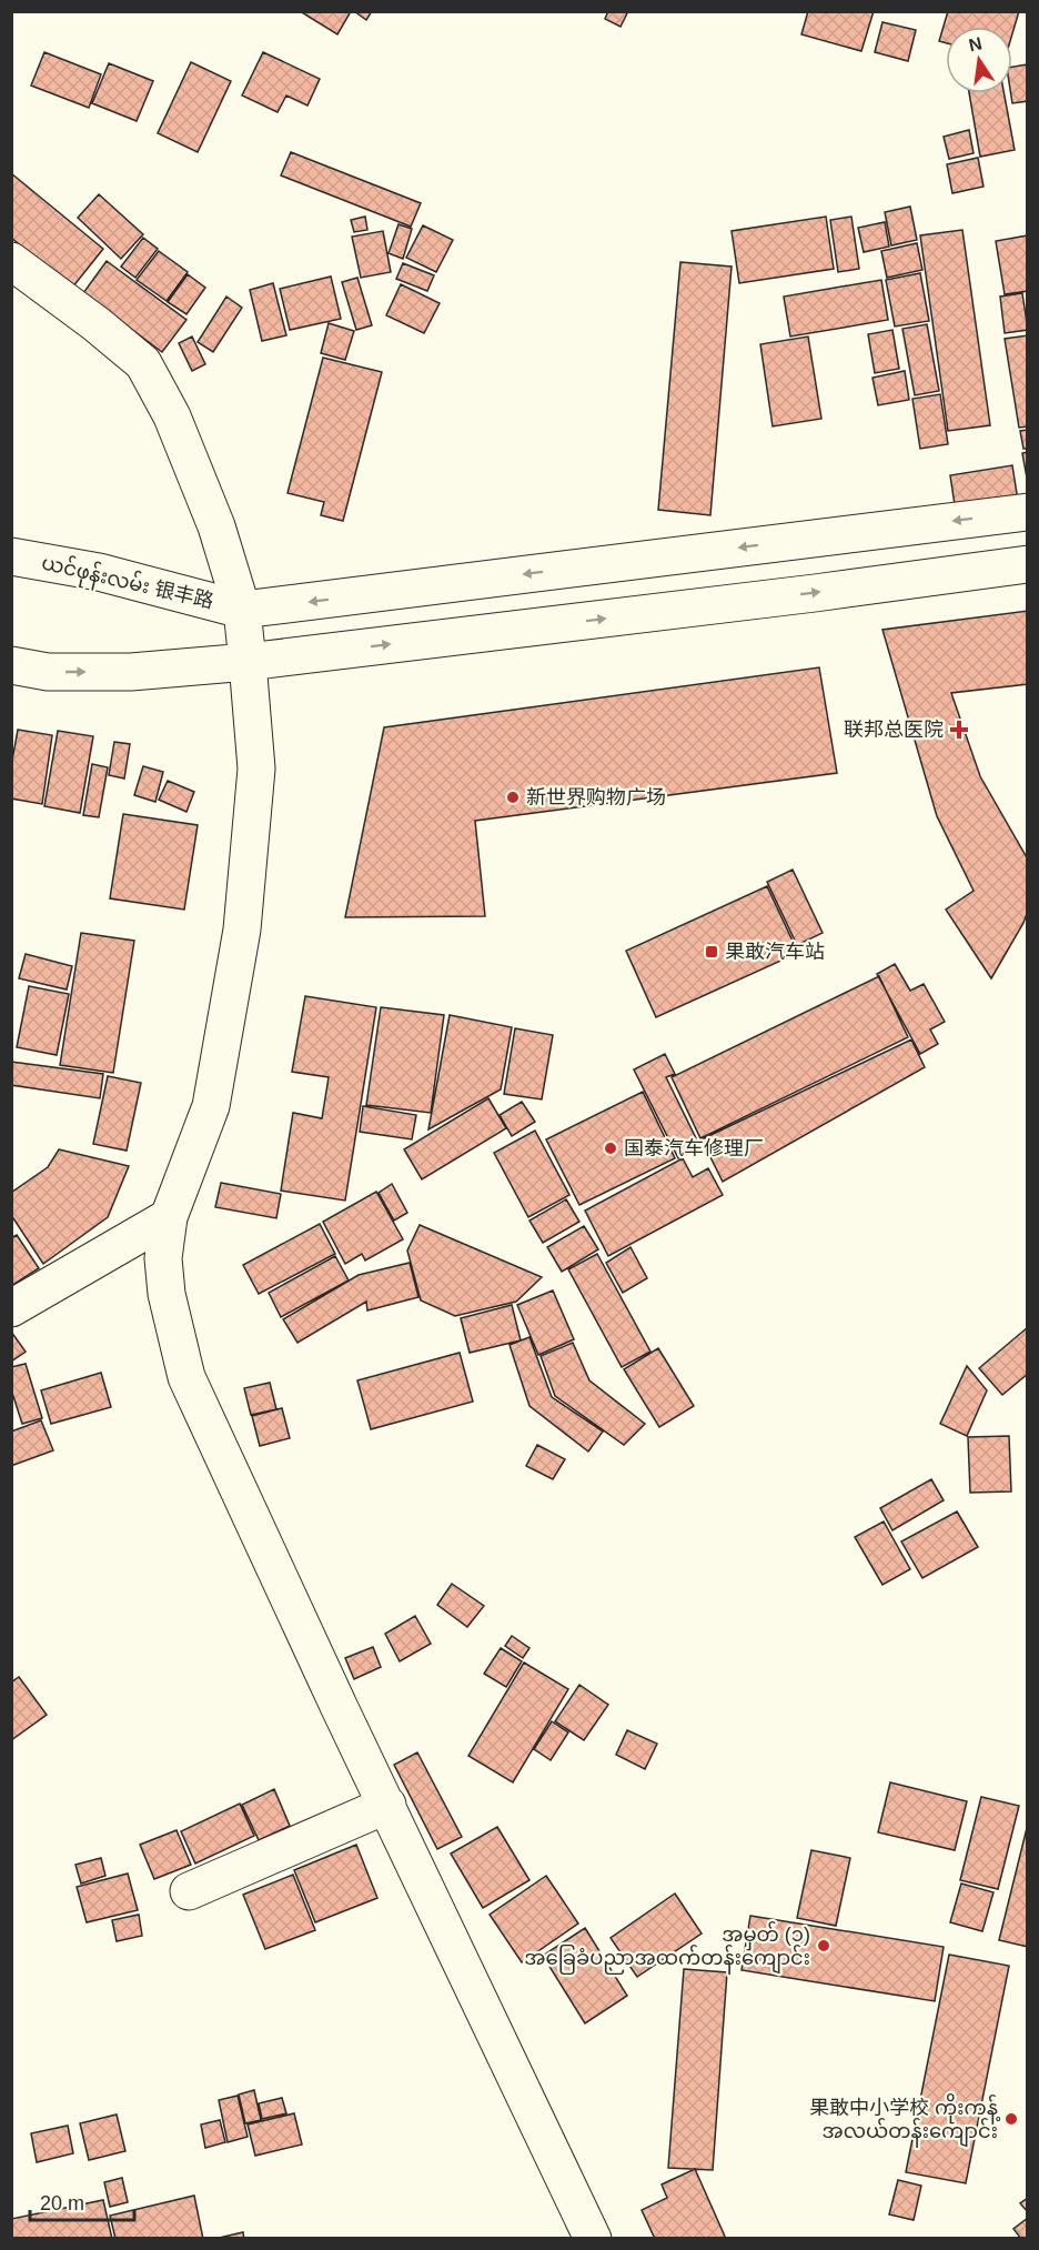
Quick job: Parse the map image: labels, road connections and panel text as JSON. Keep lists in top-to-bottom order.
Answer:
{
  "streets": {
    "main road": ["ယင်ဖုန်းလမ်း 银丰路"]
  },
  "places": {
    "health": ["联邦总医院"],
    "other": [
      "新世界购物广场",
      "国泰汽车修理厂",
      "အမှတ် (၁) အခြေခံပညာအထက်တန်းကျောင်း",
      "果敢中小学校 ကိုးကန့် အလယ်တန်းကျောင်း"
    ],
    "transit": ["果敢汽车站"]
  },
  "scale_bar": "20 m",
  "north": "top"
}
